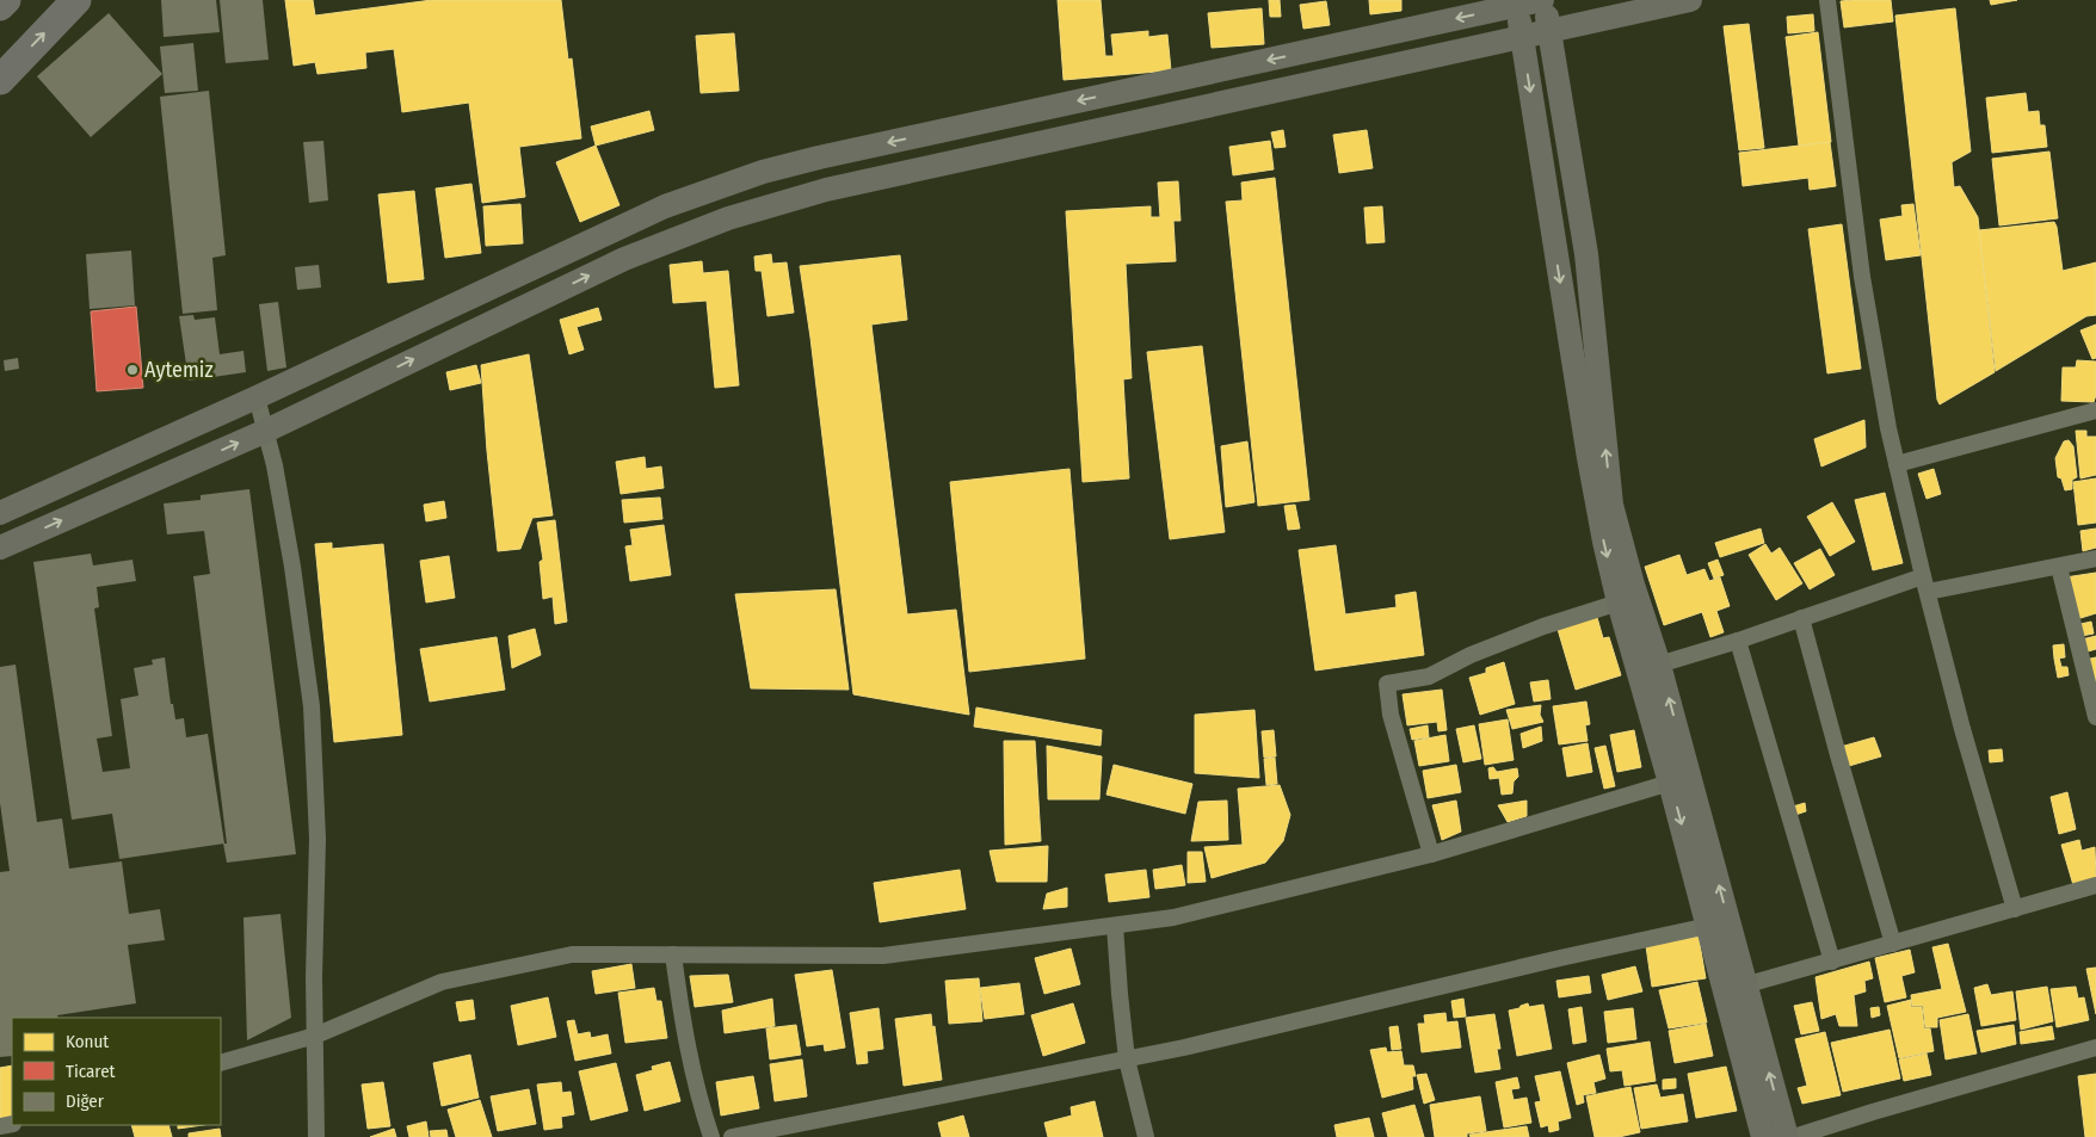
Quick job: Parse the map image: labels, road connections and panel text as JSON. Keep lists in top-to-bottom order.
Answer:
{
  "places": ["Aytemiz"],
  "legend": ["Konut", "Ticaret", "Diğer"]
}
